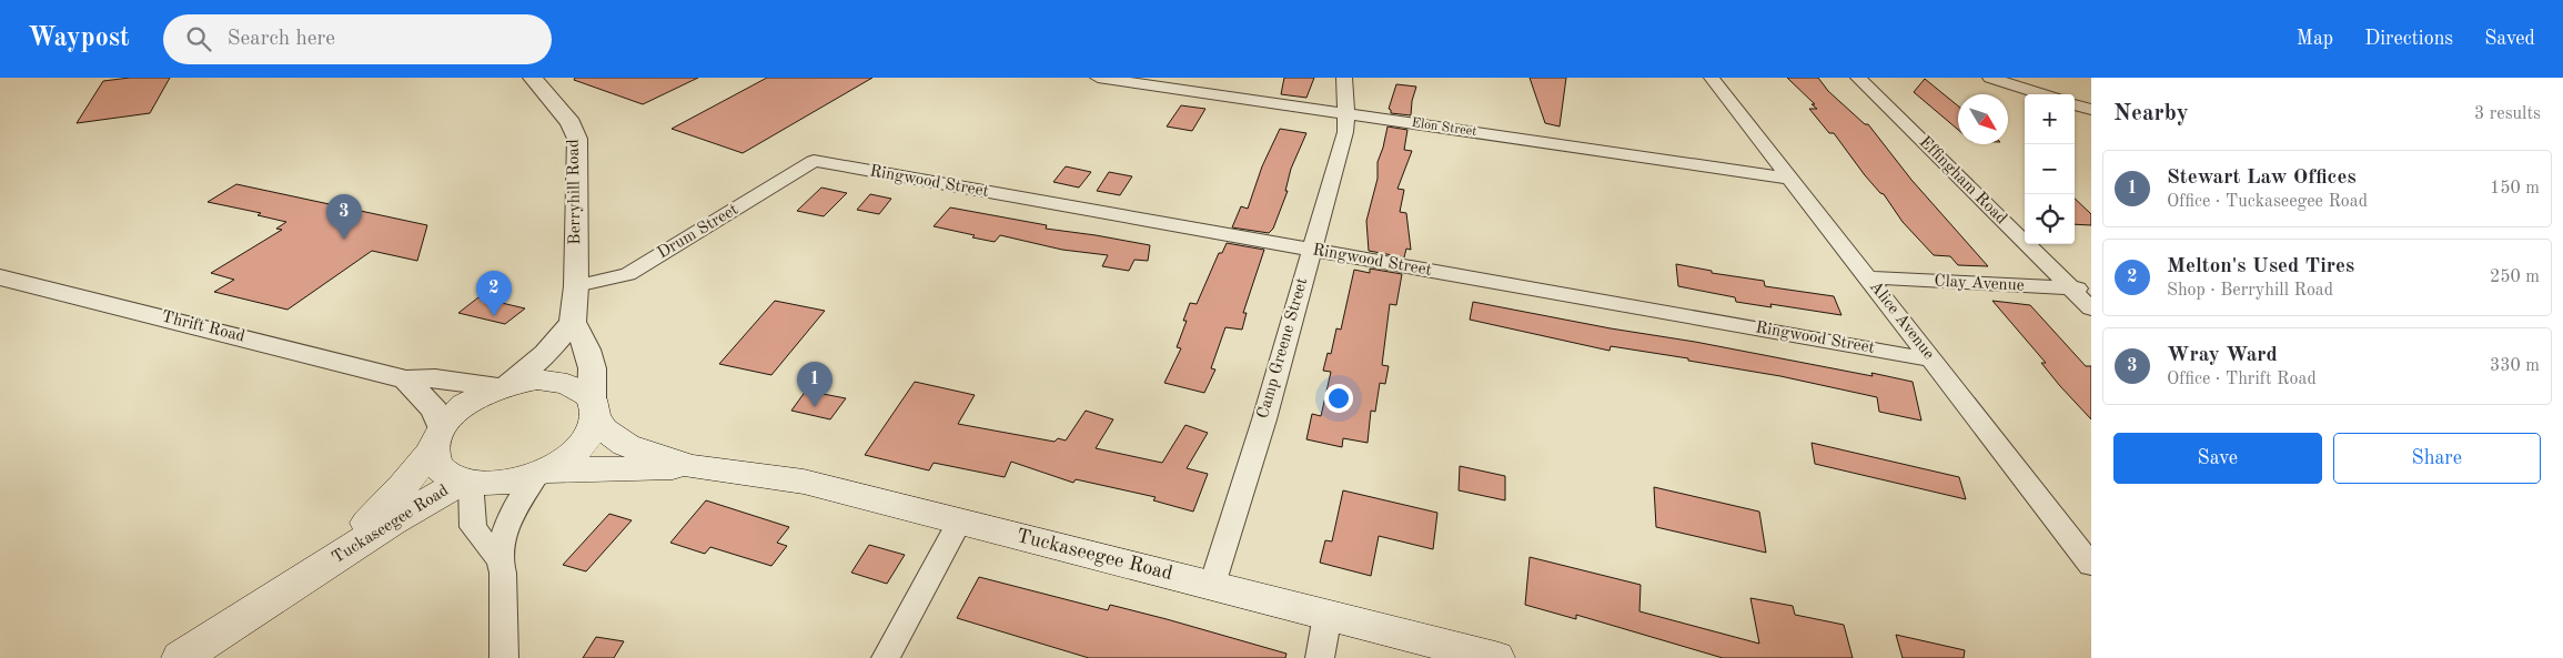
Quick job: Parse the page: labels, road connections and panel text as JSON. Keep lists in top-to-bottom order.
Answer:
{
  "streets": {
    "main road": ["Tuckaseegee Road"],
    "street": [
      "Elon Street",
      "Effingham Road",
      "Ringwood Street",
      "Berryhill Road",
      "Drum Street",
      "Clay Avenue",
      "Alice Avenue",
      "Thrift Road",
      "Camp Greene Street"
    ]
  },
  "crossings": [
    ["Elon Street", "Alice Avenue"],
    ["Elon Street", "Camp Greene Street"],
    ["Effingham Road", "Clay Avenue"],
    ["Ringwood Street", "Drum Street"],
    ["Ringwood Street", "Alice Avenue"],
    ["Ringwood Street", "Camp Greene Street"],
    ["Berryhill Road", "Drum Street"],
    ["Clay Avenue", "Alice Avenue"],
    ["Thrift Road", "Tuckaseegee Road"],
    ["Camp Greene Street", "Tuckaseegee Road"]
  ],
  "north": "bottom right",
  "page": {
    "header": "Waypost",
    "search": "Search here",
    "nav": ["Map", "Directions", "Saved"],
    "heading": ["Nearby", "3 results"],
    "map_buttons": ["+", "−"],
    "list": [
      {
        "mark": "1",
        "name": "Stewart Law Offices",
        "note": "Office · Tuckaseegee Road",
        "value": "150 m"
      },
      {
        "mark": "2",
        "name": "Melton's Used Tires",
        "note": "Shop · Berryhill Road",
        "value": "250 m"
      },
      {
        "mark": "3",
        "name": "Wray Ward",
        "note": "Office · Thrift Road",
        "value": "330 m"
      }
    ],
    "pins": ["3", "2", "1"],
    "buttons": ["Save", "Share"]
  }
}
